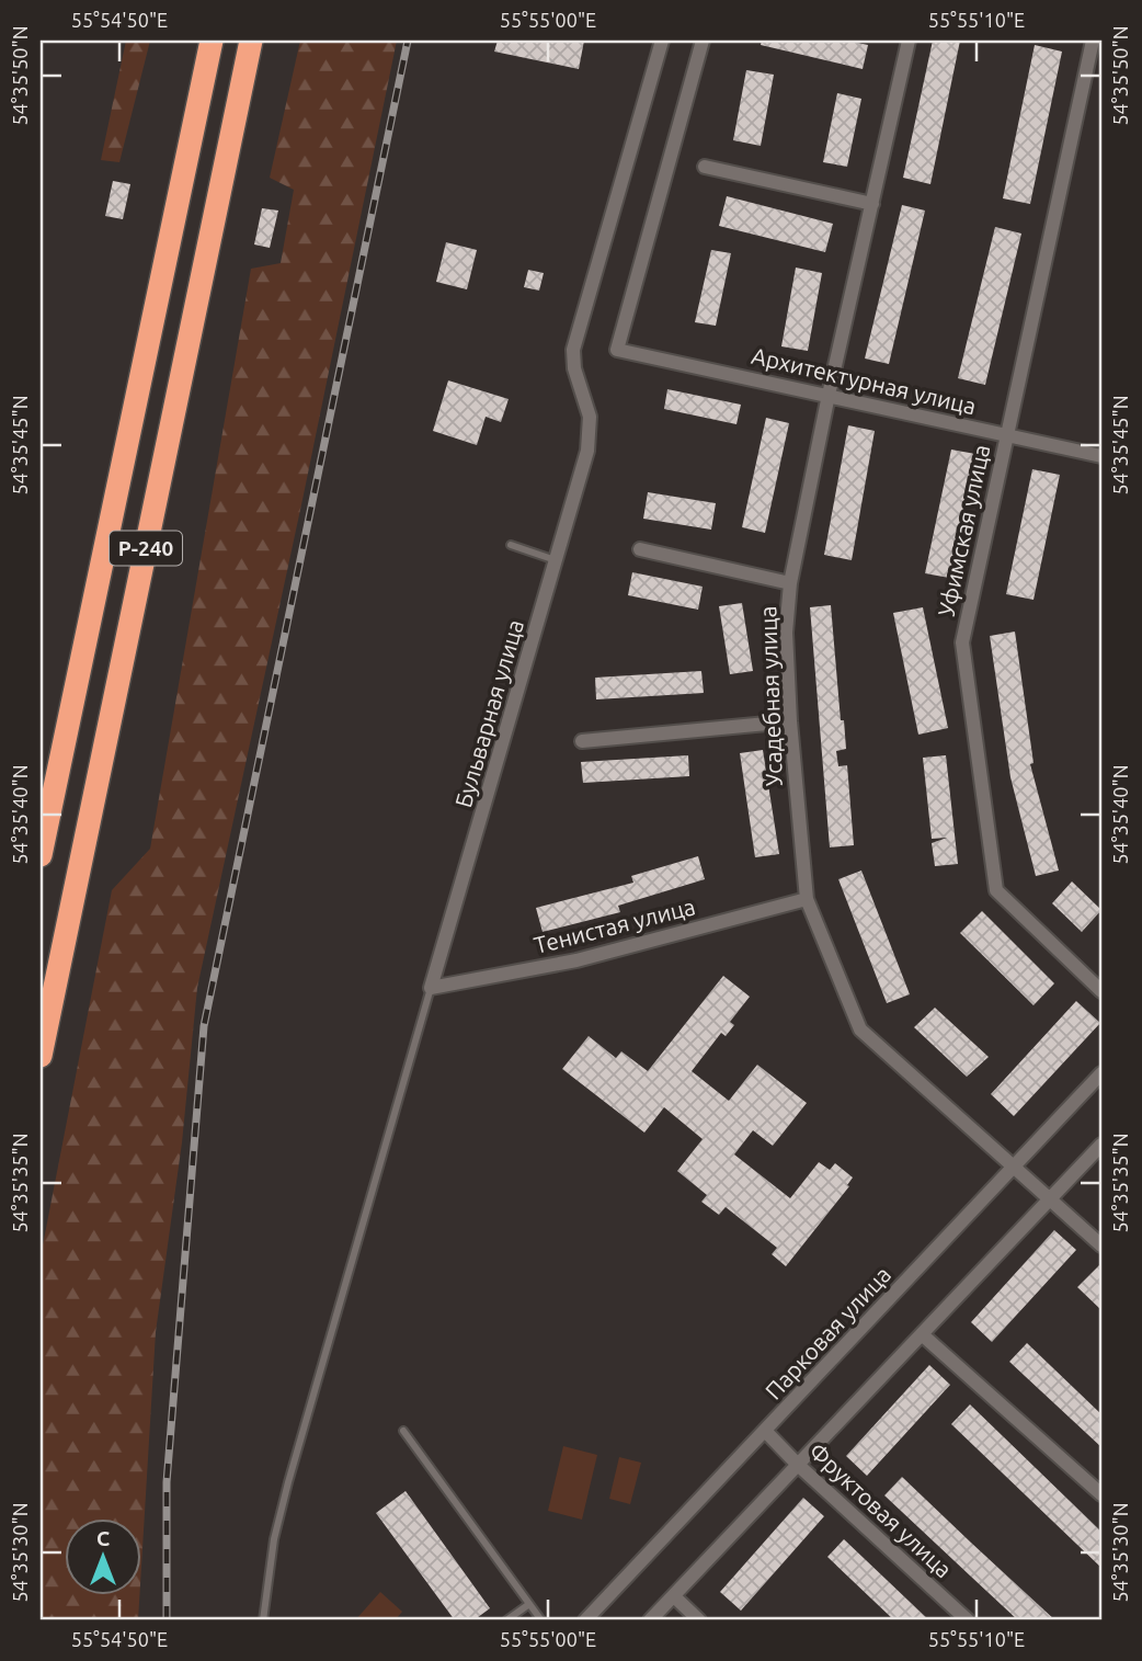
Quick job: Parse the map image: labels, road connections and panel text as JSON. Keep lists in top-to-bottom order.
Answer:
{
  "streets": {
    "highway": ["Р-240"],
    "street": [
      "Архитектурная улица",
      "Уфимская улица",
      "Усадебная улица",
      "Бульварная улица",
      "Тенистая улица",
      "Парковая улица",
      "Фруктовая улица"
    ]
  },
  "crossings": [
    ["Архитектурная улица", "Уфимская улица"],
    ["Архитектурная улица", "Усадебная улица"],
    ["Усадебная улица", "Тенистая улица"],
    ["Усадебная улица", "Парковая улица"],
    ["Бульварная улица", "Тенистая улица"],
    ["Парковая улица", "Фруктовая улица"]
  ],
  "north": "top",
  "coordinates": [
    "55°54'50\"E",
    "55°55'00\"E",
    "55°55'10\"E",
    "54°35'50\"N",
    "54°35'45\"N",
    "54°35'40\"N",
    "54°35'35\"N",
    "54°35'30\"N"
  ]
}
